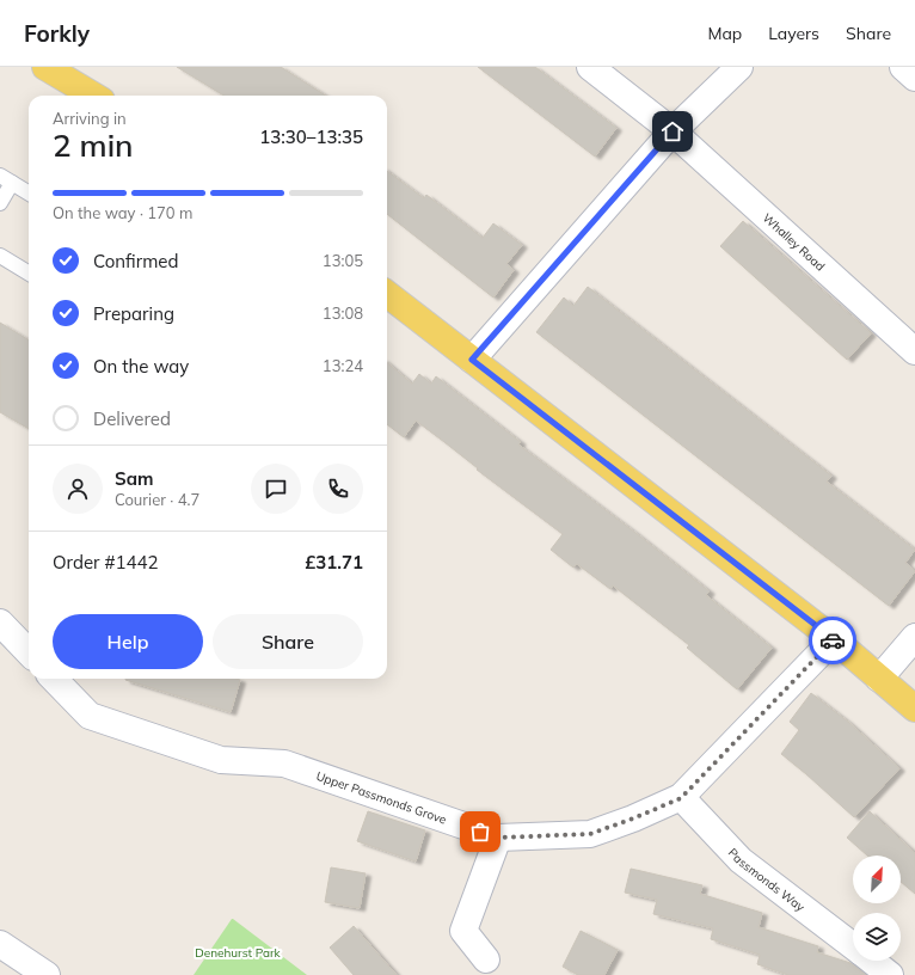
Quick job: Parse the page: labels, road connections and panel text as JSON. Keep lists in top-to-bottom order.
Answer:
{
  "streets": {
    "street": ["Whalley Road", "Upper Passmonds Grove", "Passmonds Way"]
  },
  "crossings": [
    ["Upper Passmonds Grove", "Passmonds Way"]
  ],
  "parks": ["Denehurst Park"],
  "north": "top right",
  "page": {
    "header": "Forkly",
    "nav": ["Map", "Layers", "Share"],
    "heading": ["2 min", "Arriving in", "13:30–13:35"],
    "panel": [
      "Sam",
      "Courier · 4.7",
      "Order #1442",
      "£31.71"
    ],
    "bar": "On the way · 170 m",
    "list": [
      ["Confirmed", "13:05"],
      ["Preparing", "13:08"],
      ["On the way", "13:24"],
      "Delivered"
    ],
    "buttons": ["Help", "Share"]
  }
}
